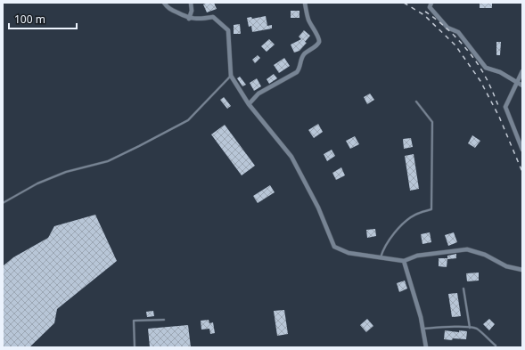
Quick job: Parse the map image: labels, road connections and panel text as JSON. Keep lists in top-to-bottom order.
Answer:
{
  "scale_bar": "100 m"
}
